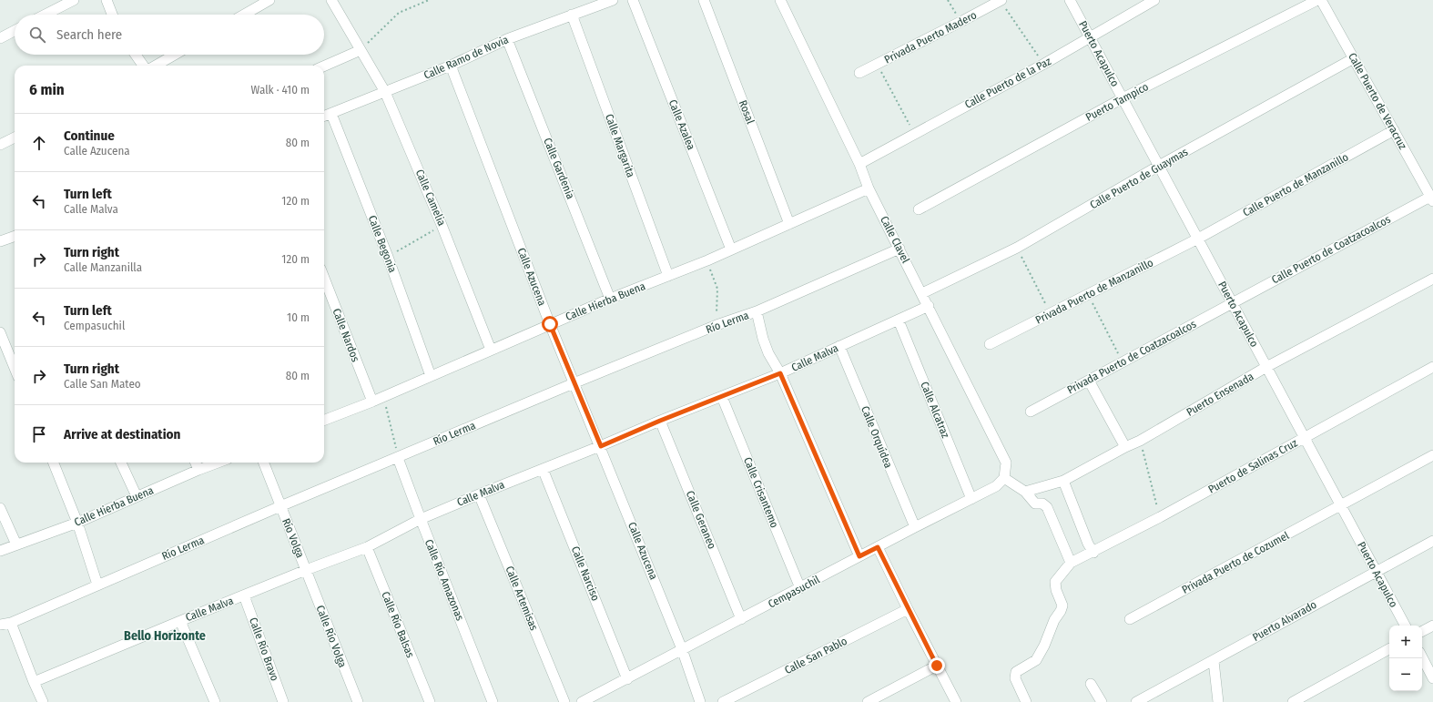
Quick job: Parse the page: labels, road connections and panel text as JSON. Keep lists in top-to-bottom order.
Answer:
{
  "streets": {
    "street": [
      "Privada Puerto Madero",
      "Puerto Acapulco",
      "Calle Ramo de Novia",
      "Calle Puerto de la Paz",
      "Calle Puerto de Veracruz",
      "Puerto Tampico",
      "Rosal",
      "Calle Azalea",
      "Calle Margarita",
      "Calle Gardenia",
      "Calle Puerto de Guaymas",
      "Calle Puerto de Manzanillo",
      "Calle Camelia",
      "Calle Clavel",
      "Calle Begonia",
      "Calle Puerto de Coatzacoalcos",
      "Calle Azucena",
      "Privada Puerto de Manzanillo",
      "Calle Hierba Buena",
      "Río Lerma",
      "Calle Nardos",
      "Privada Puerto de Coatzacoalcos",
      "Calle Malva",
      "Puerto Ensenada",
      "Calle Alcatraz",
      "Calle Orquídea",
      "Puerto de Salinas Cruz",
      "Calle Crisantemo",
      "Calle Geraneo",
      "Río Volga",
      "Privada Puerto de Cozumel",
      "Calle Narciso",
      "Calle Río Amazonas",
      "Cempasuchil",
      "Calle Artemisas",
      "Puerto Alvarado",
      "Calle Río Balsas",
      "Calle Río Volga",
      "Calle Río Bravo",
      "Calle San Pablo"
    ]
  },
  "crossings": [
    ["Puerto Acapulco", "Calle Puerto de la Paz"],
    ["Puerto Acapulco", "Puerto Tampico"],
    ["Puerto Acapulco", "Calle Puerto de Guaymas"],
    ["Puerto Acapulco", "Calle Puerto de Manzanillo"],
    ["Puerto Acapulco", "Calle Puerto de Coatzacoalcos"],
    ["Puerto Acapulco", "Privada Puerto de Manzanillo"],
    ["Puerto Acapulco", "Privada Puerto de Coatzacoalcos"],
    ["Puerto Acapulco", "Puerto Ensenada"],
    ["Puerto Acapulco", "Puerto de Salinas Cruz"],
    ["Puerto Acapulco", "Privada Puerto de Cozumel"],
    ["Puerto Acapulco", "Puerto Alvarado"],
    ["Calle Ramo de Novia", "Calle Margarita"],
    ["Calle Ramo de Novia", "Calle Gardenia"],
    ["Calle Ramo de Novia", "Calle Camelia"],
    ["Calle Ramo de Novia", "Calle Begonia"],
    ["Calle Ramo de Novia", "Calle Azucena"],
    ["Calle Puerto de la Paz", "Calle Clavel"],
    ["Calle Puerto de Veracruz", "Calle Puerto de Guaymas"],
    ["Calle Puerto de Veracruz", "Calle Puerto de Manzanillo"],
    ["Calle Puerto de Veracruz", "Calle Puerto de Coatzacoalcos"],
    ["Rosal", "Calle Hierba Buena"],
    ["Calle Azalea", "Calle Hierba Buena"],
    ["Calle Margarita", "Calle Hierba Buena"],
    ["Calle Gardenia", "Calle Hierba Buena"],
    ["Calle Puerto de Guaymas", "Calle Clavel"],
    ["Calle Puerto de Manzanillo", "Privada Puerto de Manzanillo"],
    ["Calle Camelia", "Calle Hierba Buena"],
    ["Calle Clavel", "Calle Hierba Buena"],
    ["Calle Clavel", "Río Lerma"],
    ["Calle Clavel", "Calle Malva"],
    ["Calle Clavel", "Cempasuchil"],
    ["Calle Begonia", "Calle Hierba Buena"],
    ["Calle Puerto de Coatzacoalcos", "Privada Puerto de Coatzacoalcos"],
    ["Calle Azucena", "Calle Hierba Buena"],
    ["Calle Azucena", "Río Lerma"],
    ["Calle Azucena", "Calle Malva"],
    ["Calle Azucena", "Cempasuchil"],
    ["Calle Hierba Buena", "Calle Nardos"],
    ["Río Lerma", "Río Volga"],
    ["Río Lerma", "Calle Río Amazonas"],
    ["Calle Malva", "Calle Alcatraz"],
    ["Calle Malva", "Calle Orquídea"],
    ["Calle Malva", "Calle Crisantemo"],
    ["Calle Malva", "Calle Geraneo"],
    ["Calle Malva", "Río Volga"],
    ["Calle Malva", "Calle Narciso"],
    ["Calle Malva", "Calle Río Amazonas"],
    ["Calle Malva", "Calle Artemisas"],
    ["Calle Malva", "Calle Río Balsas"],
    ["Calle Malva", "Calle Río Volga"],
    ["Calle Malva", "Calle Río Bravo"],
    ["Calle Alcatraz", "Cempasuchil"],
    ["Calle Orquídea", "Cempasuchil"],
    ["Calle Crisantemo", "Cempasuchil"],
    ["Calle Geraneo", "Cempasuchil"],
    ["Río Volga", "Calle Río Volga"],
    ["Calle Narciso", "Cempasuchil"]
  ],
  "districts": ["Bello Horizonte"],
  "page": {
    "search": "Search here",
    "heading": ["6 min", "Walk · 410 m"],
    "list": [
      ["Continue", "Calle Azucena", "80 m"],
      ["Turn left", "Calle Malva", "120 m"],
      ["Turn right", "Calle Manzanilla", "120 m"],
      ["Turn left", "Cempasuchil", "10 m"],
      ["Turn right", "Calle San Mateo", "80 m"],
      "Arrive at destination"
    ],
    "map_buttons": ["+", "−"]
  }
}
